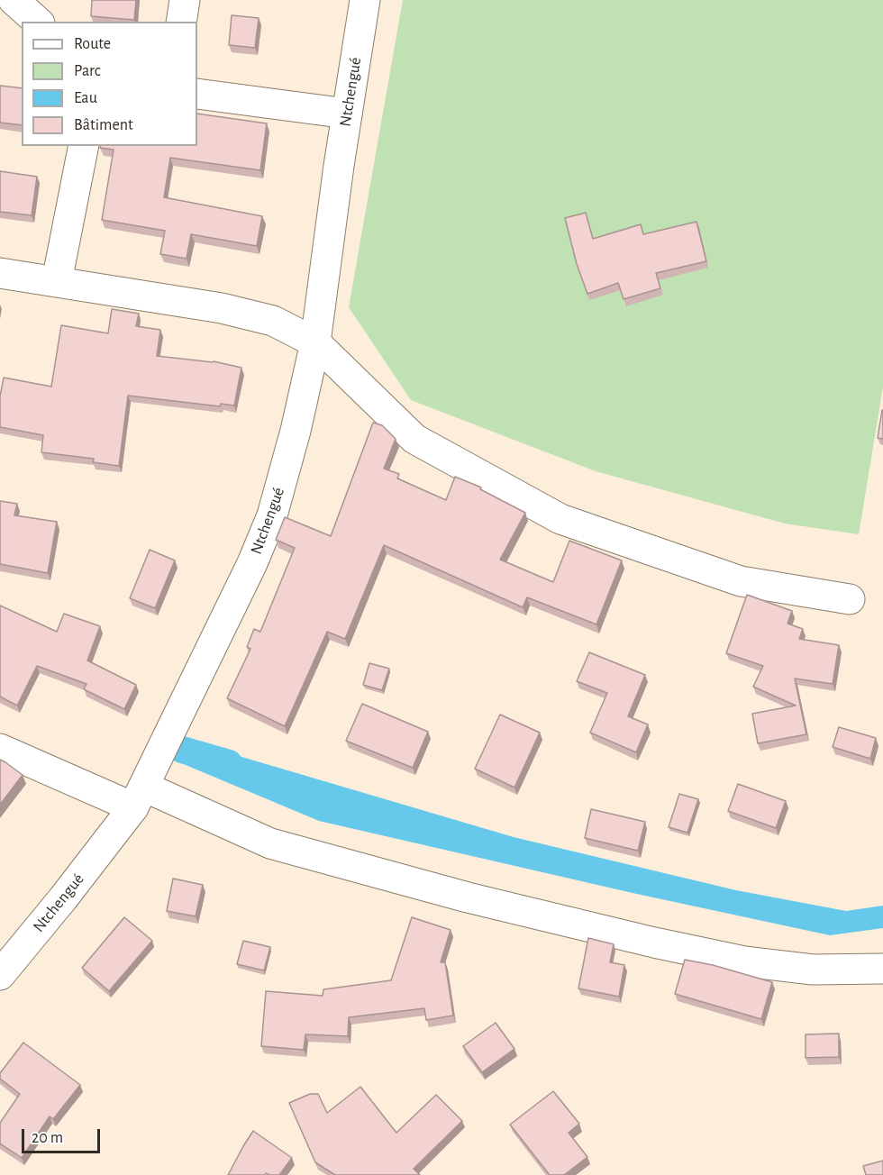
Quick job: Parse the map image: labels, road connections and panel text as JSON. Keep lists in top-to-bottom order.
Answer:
{
  "streets": {
    "street": ["Ntchengué"]
  },
  "legend": [
    "Route",
    "Parc",
    "Eau",
    "Bâtiment"
  ],
  "scale_bar": "20 m"
}
